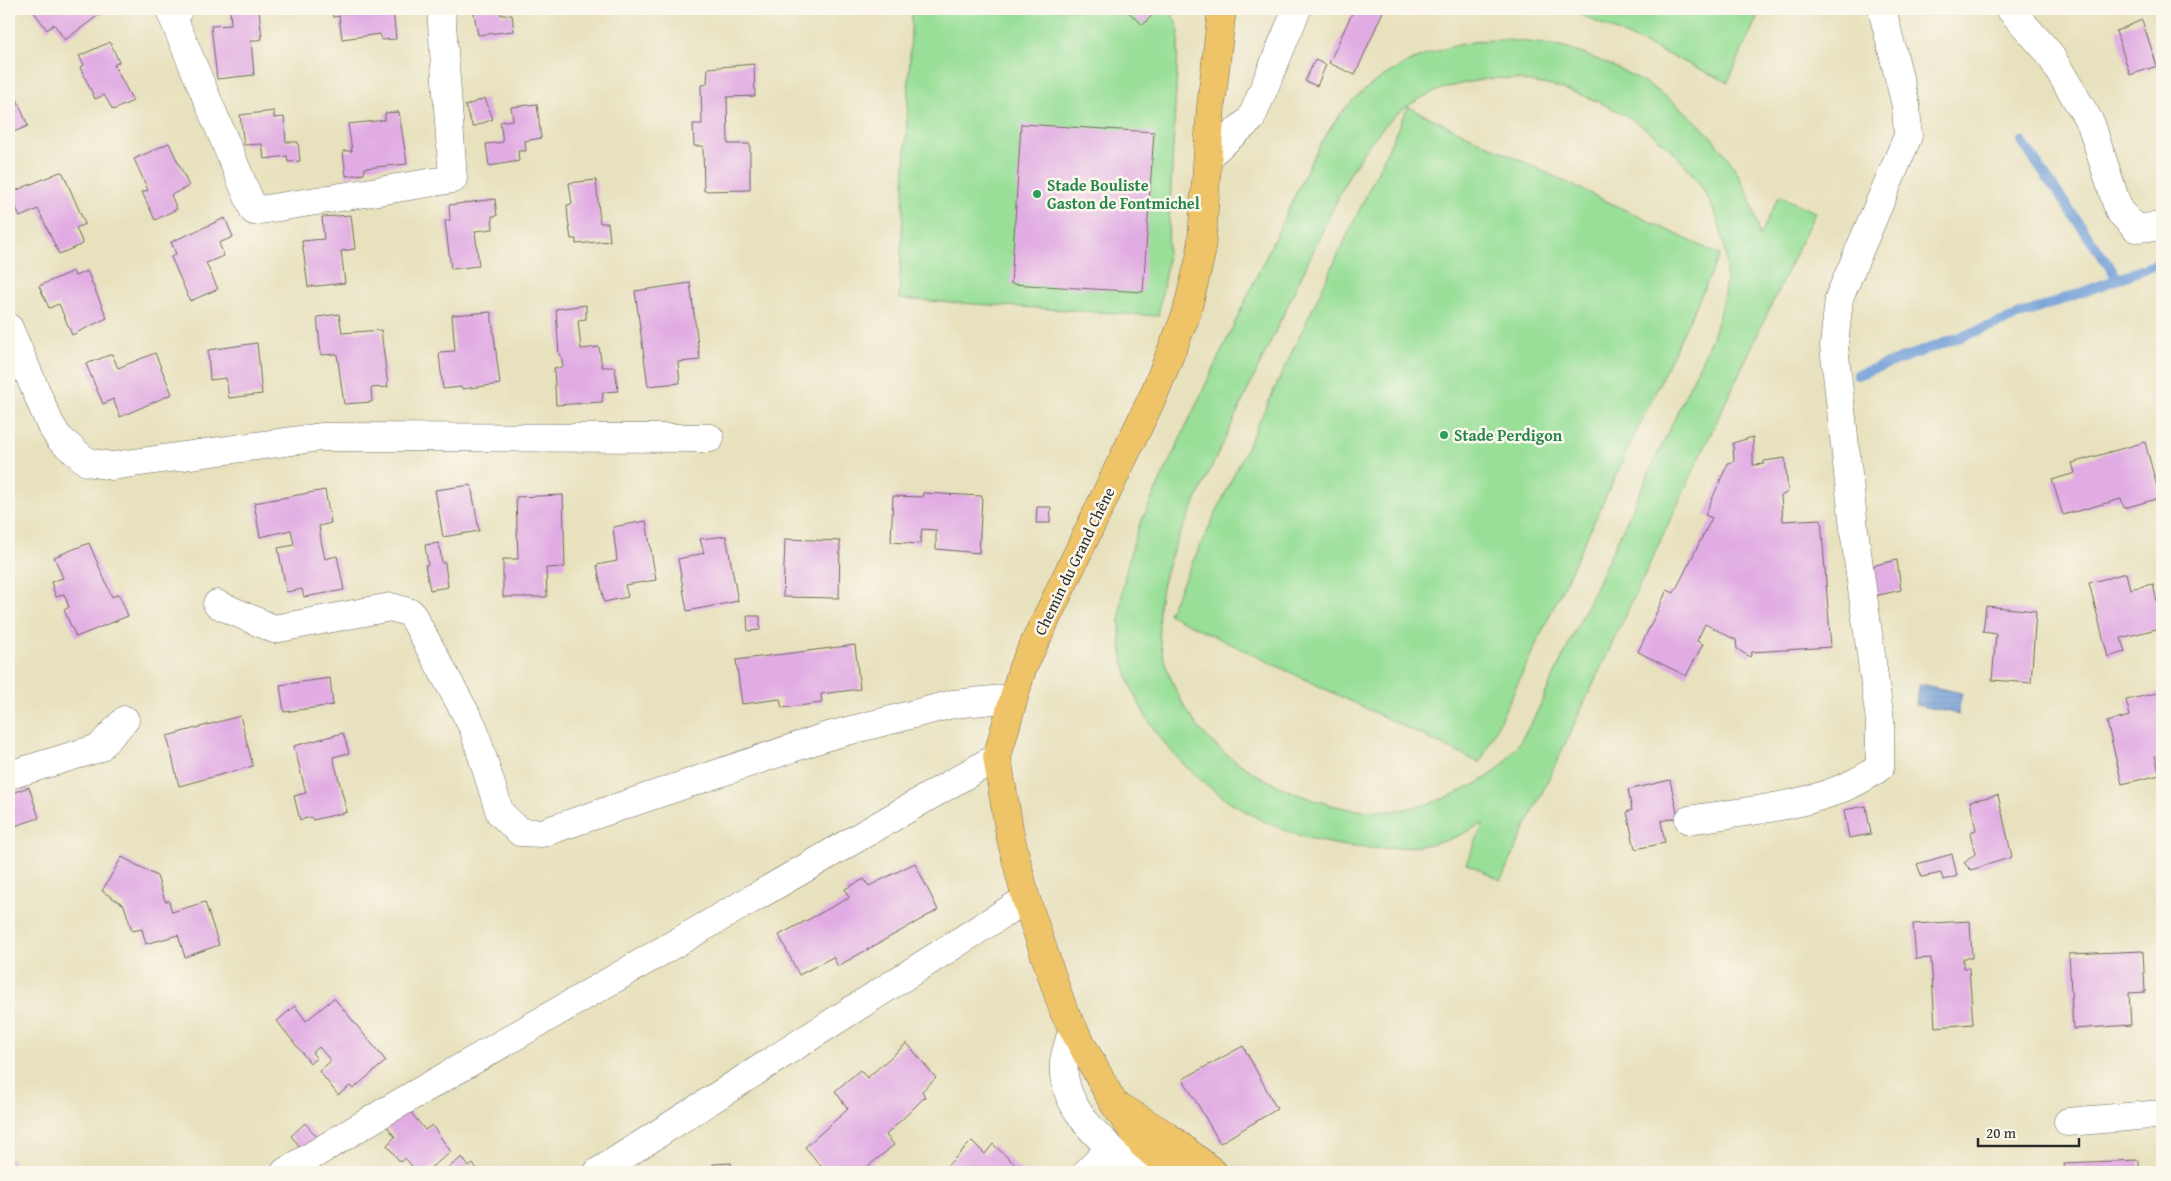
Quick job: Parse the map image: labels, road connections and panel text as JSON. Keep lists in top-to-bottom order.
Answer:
{
  "streets": {
    "main road": ["Chemin du Grand Chêne"]
  },
  "places": ["Stade Bouliste Gaston de Fontmichel", "Stade Perdigon"],
  "scale_bar": "20 m"
}
